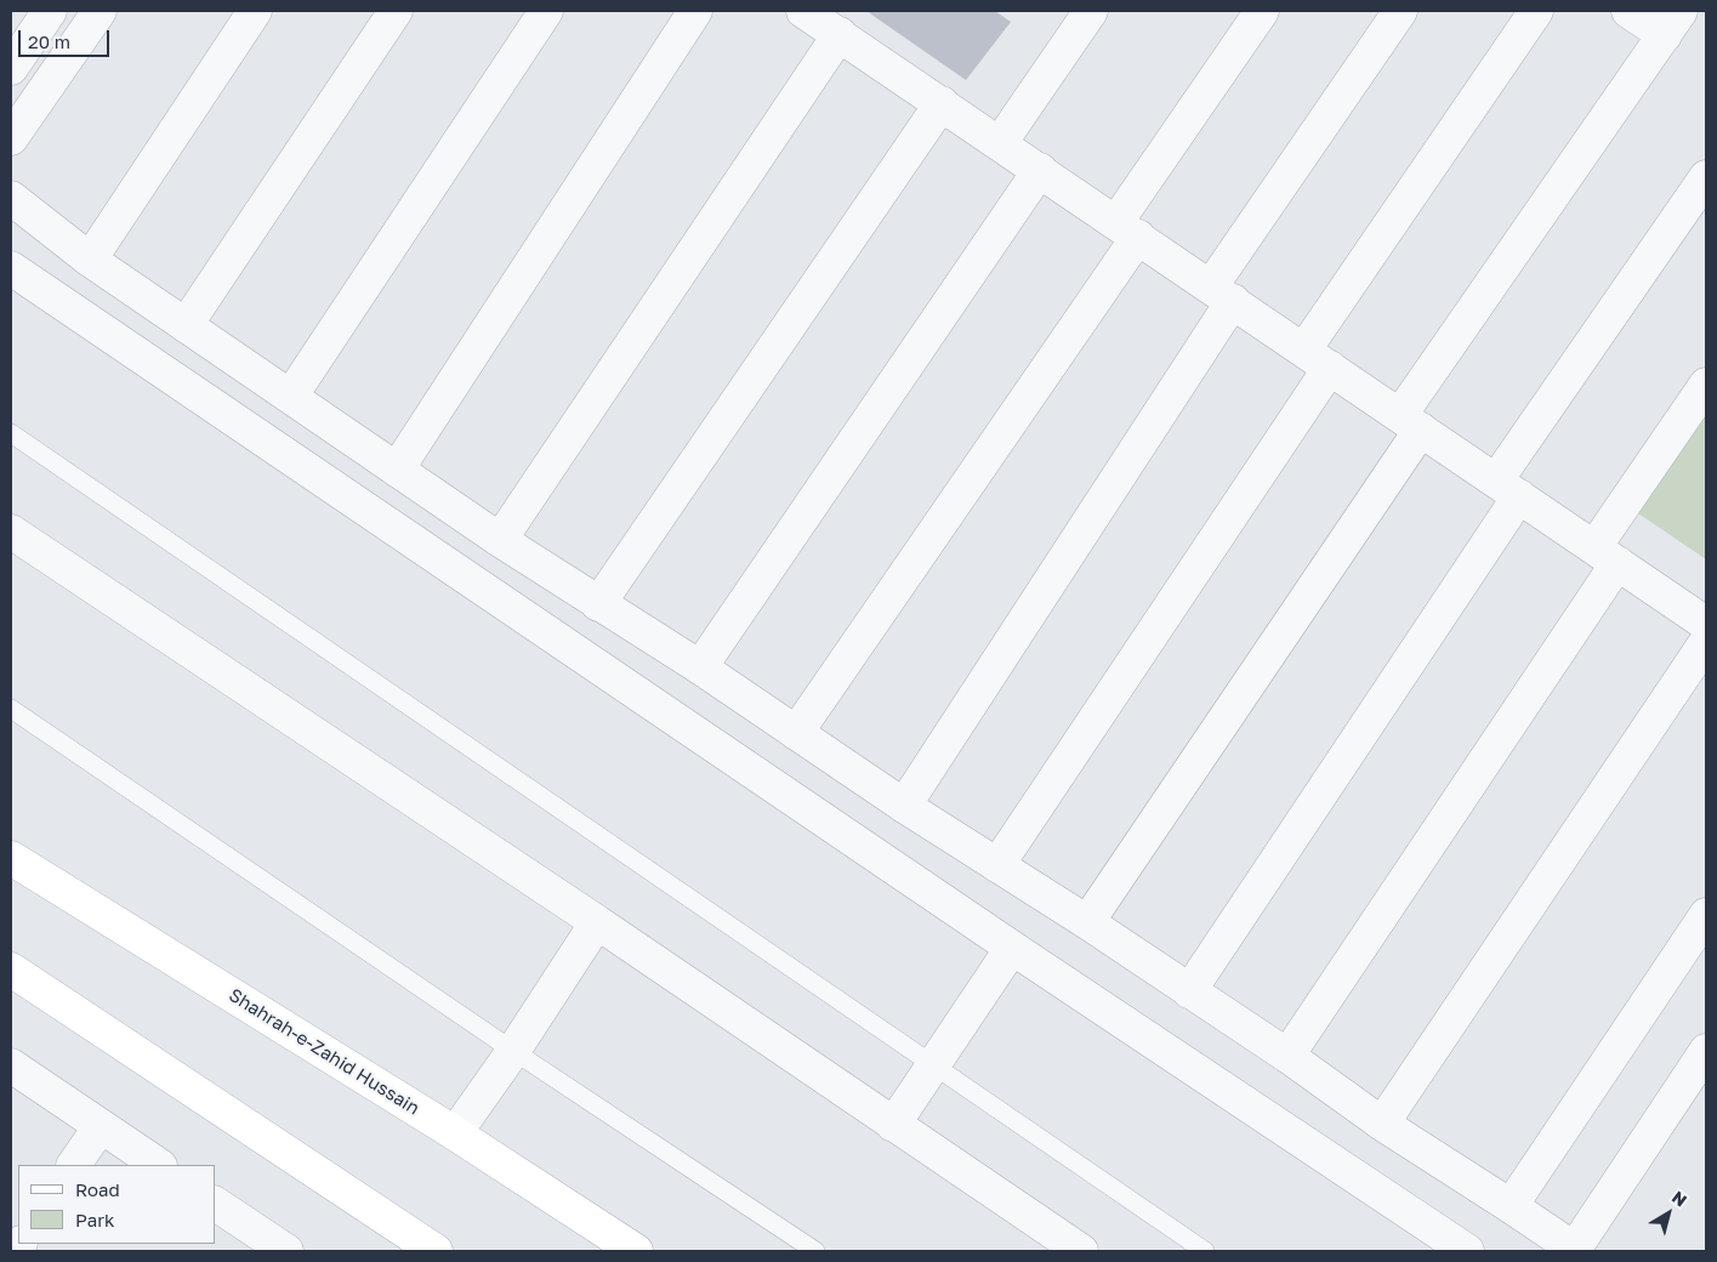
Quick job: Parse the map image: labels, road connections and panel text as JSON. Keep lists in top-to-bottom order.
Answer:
{
  "streets": {
    "main road": ["Shahrah-e-Zahid Hussain"]
  },
  "legend": ["Road", "Park"],
  "scale_bar": "20 m",
  "north": "top right"
}
